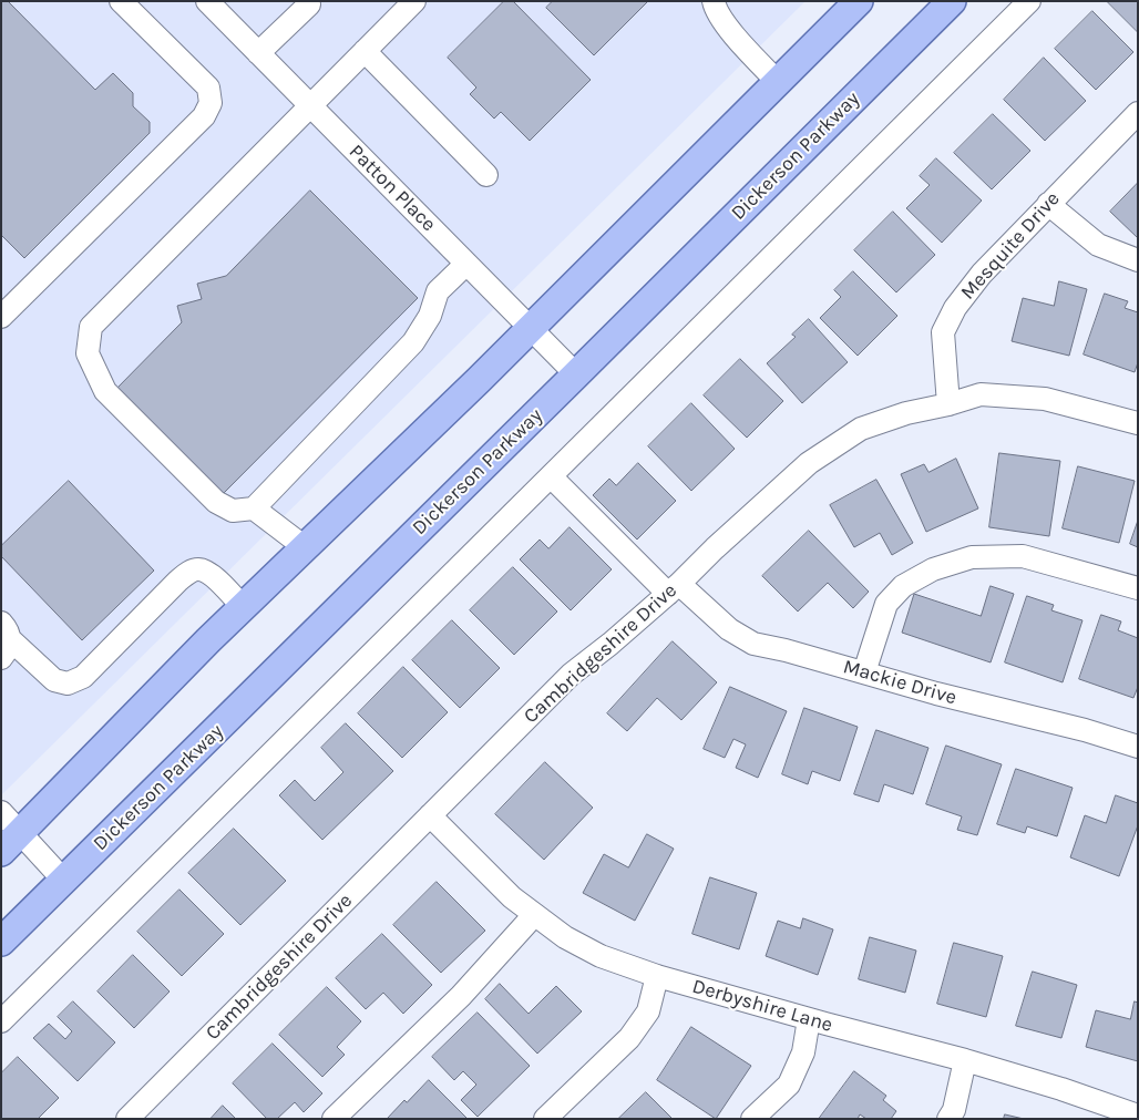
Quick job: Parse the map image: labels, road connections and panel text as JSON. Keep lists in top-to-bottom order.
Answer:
{
  "streets": {
    "main road": ["Dickerson Parkway"],
    "street": [
      "Patton Place",
      "Mesquite Drive",
      "Cambridgeshire Drive",
      "Mackie Drive",
      "Derbyshire Lane"
    ]
  },
  "crossings": [
    ["Dickerson Parkway", "Patton Place"],
    ["Mesquite Drive", "Cambridgeshire Drive"],
    ["Cambridgeshire Drive", "Mackie Drive"],
    ["Cambridgeshire Drive", "Derbyshire Lane"]
  ]
}
